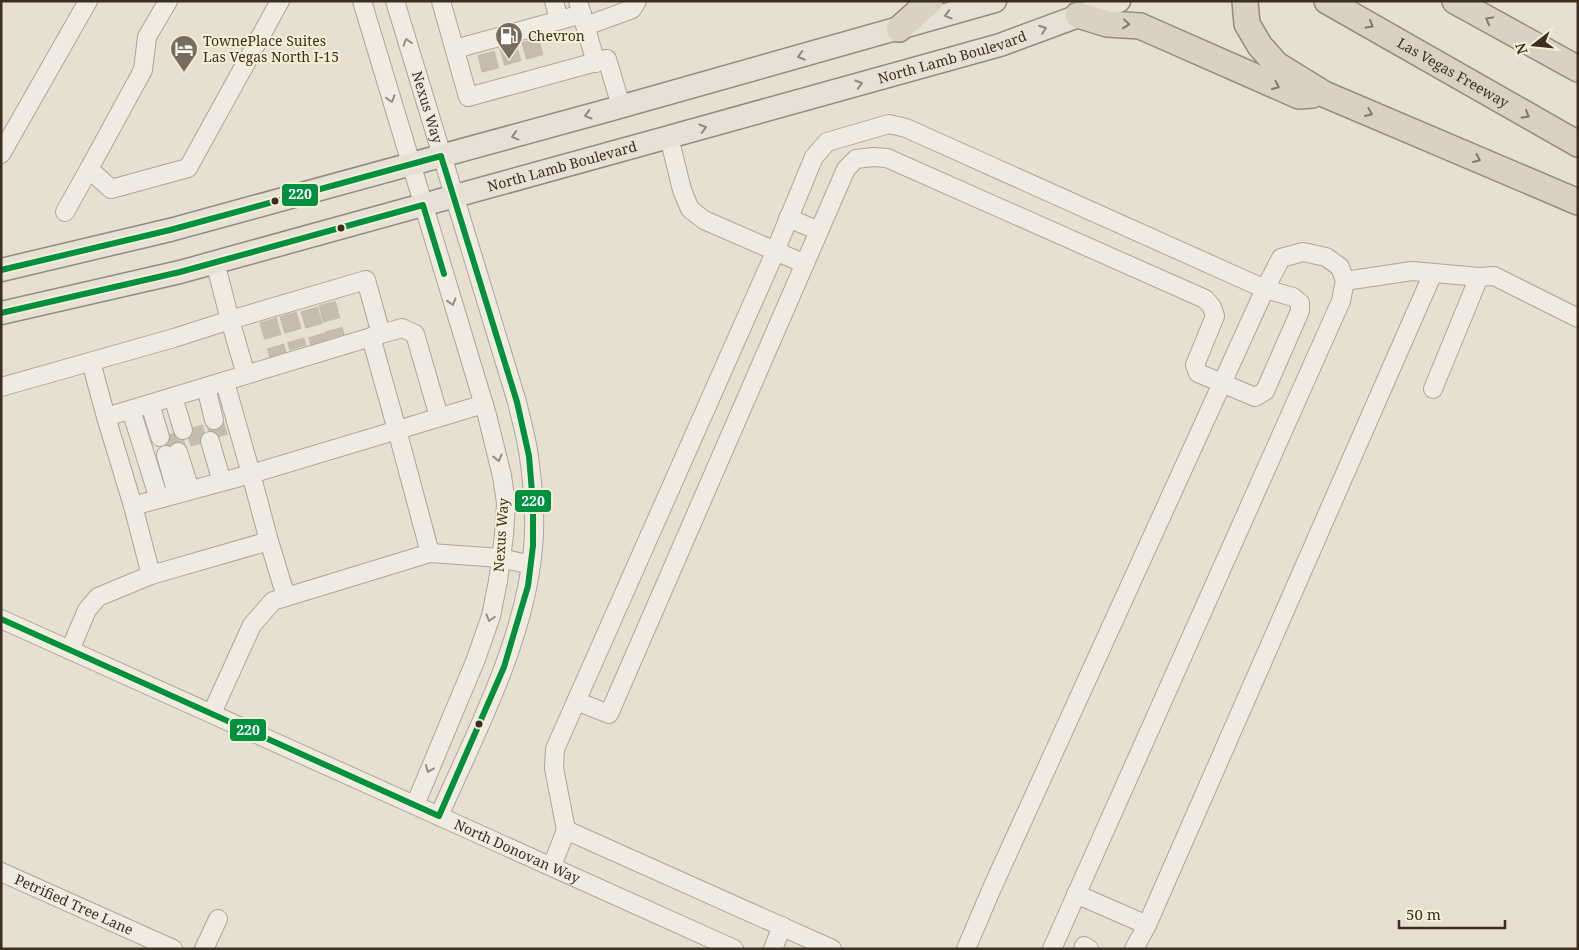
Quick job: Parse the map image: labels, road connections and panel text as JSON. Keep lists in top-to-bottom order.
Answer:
{
  "streets": {
    "highway": ["Las Vegas Freeway"],
    "main road": ["North Lamb Boulevard"],
    "street": ["Nexus Way", "North Donovan Way", "Petrified Tree Lane"]
  },
  "crossings": [
    ["North Lamb Boulevard", "Nexus Way"],
    ["Nexus Way", "North Donovan Way"]
  ],
  "places": {
    "fuel station": ["Chevron"],
    "hotel": ["TownePlace Suites Las Vegas North I-15"]
  },
  "lines": ["transit line 220"],
  "scale_bar": "50 m",
  "north": "left"
}
